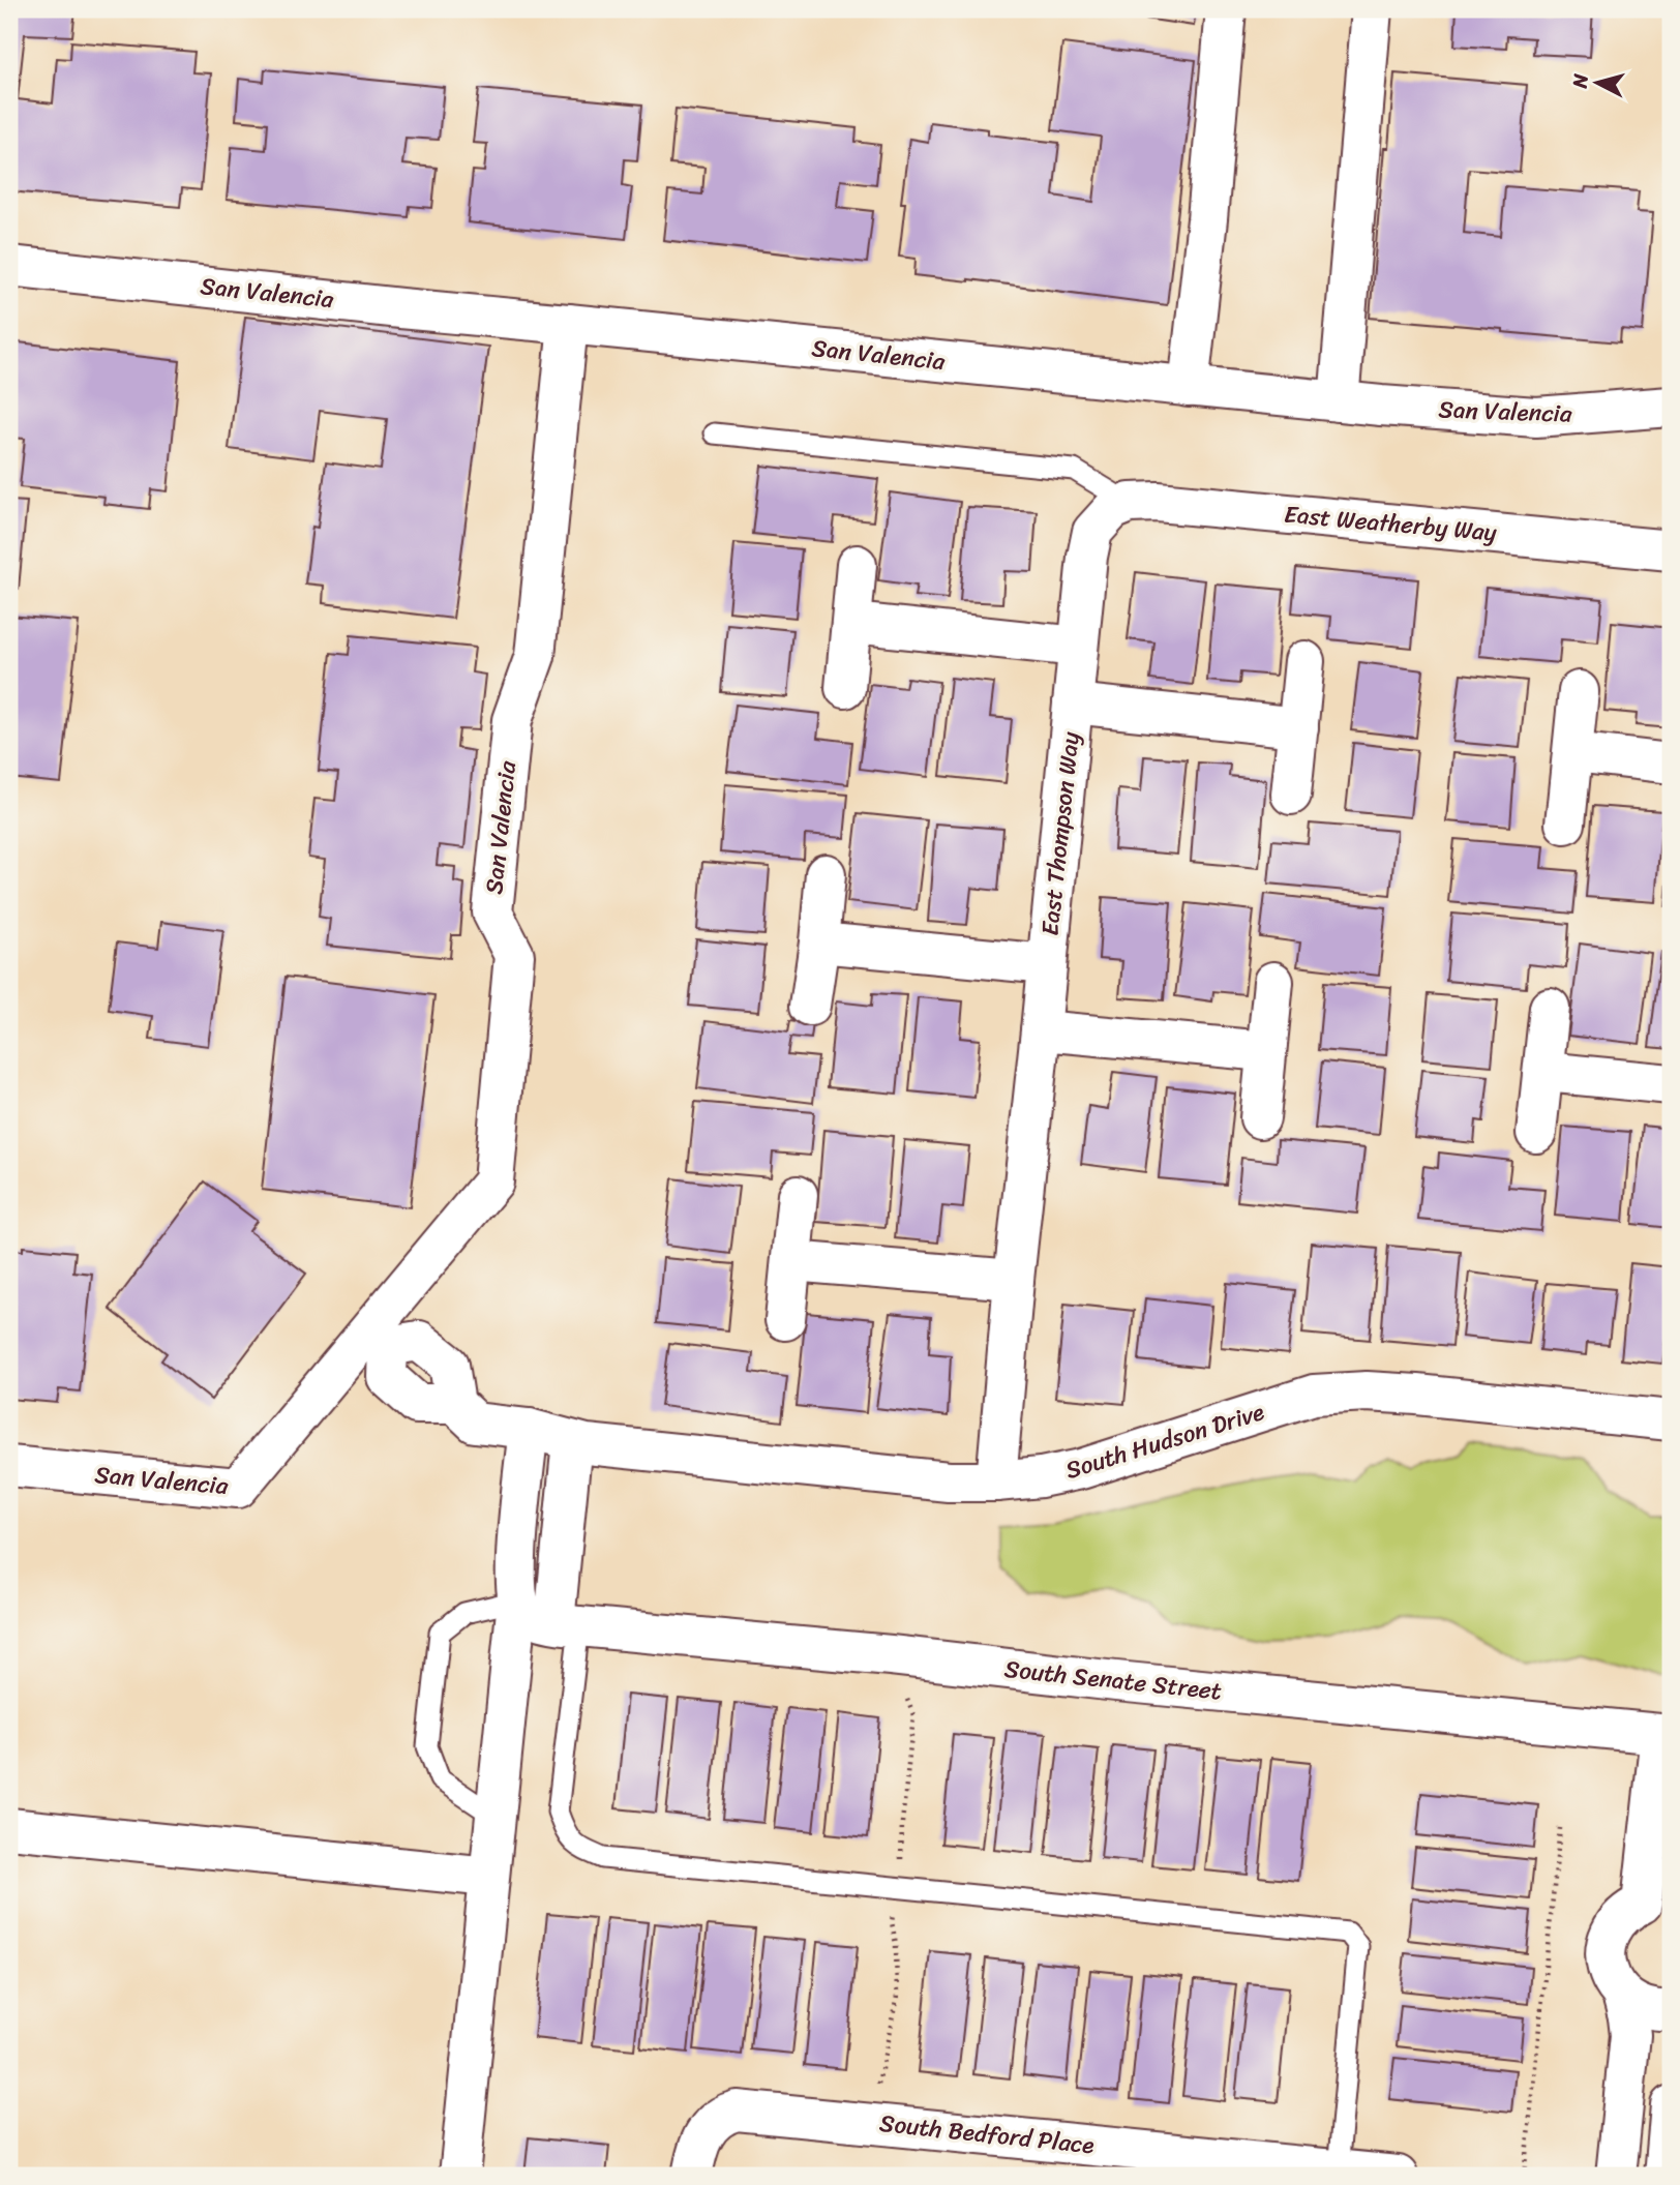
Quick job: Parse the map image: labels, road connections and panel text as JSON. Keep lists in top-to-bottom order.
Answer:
{
  "streets": {
    "street": [
      "San Valencia",
      "East Weatherby Way",
      "East Thompson Way",
      "South Hudson Drive",
      "South Senate Street",
      "South Bedford Place"
    ]
  },
  "crossings": [
    ["East Weatherby Way", "East Thompson Way"],
    ["East Thompson Way", "South Hudson Drive"]
  ],
  "north": "left"
}
